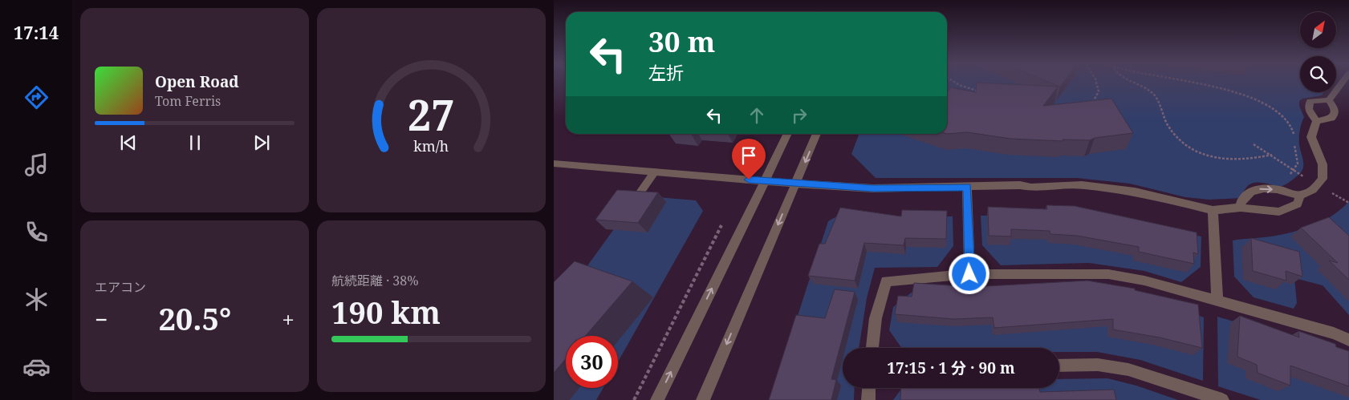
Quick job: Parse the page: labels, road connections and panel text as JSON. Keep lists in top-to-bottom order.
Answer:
{
  "north": "top right",
  "page": {
    "tabs": "17:14",
    "turn": ["30 m", "左折"],
    "song": ["Open Road", "Tom Ferris"],
    "tile": [
      "エアコン",
      ["航続距離 · 38%", "190 km"]
    ],
    "heat": ["−", "20.5°", "+"],
    "limit": "30",
    "trip": "17:15 · 1 分 · 90 m",
    "gauge": ["27", "km/h"]
  }
}
